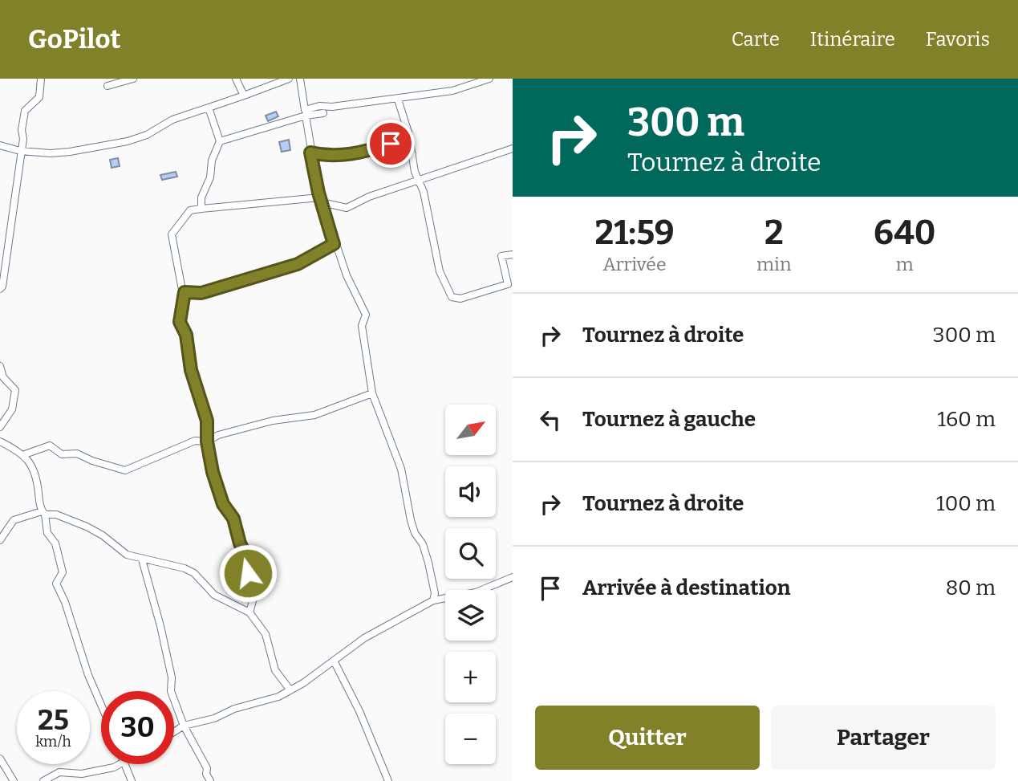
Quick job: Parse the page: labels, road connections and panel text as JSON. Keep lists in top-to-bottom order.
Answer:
{
  "north": "top right",
  "page": {
    "header": "GoPilot",
    "nav": ["Carte", "Itinéraire", "Favoris"],
    "turn": ["300 m", "Tournez à droite"],
    "eta": [
      "21:59",
      "Arrivée",
      "2",
      "min",
      "640",
      "m"
    ],
    "list": [
      {
        "name": "Tournez à droite",
        "value": "300 m"
      },
      {
        "name": "Tournez à gauche",
        "value": "160 m"
      },
      {
        "name": "Tournez à droite",
        "value": "100 m"
      },
      {
        "name": "Arrivée à destination",
        "value": "80 m"
      }
    ],
    "map_buttons": ["+", "−"],
    "speed": "25 km/h",
    "limit": "30",
    "buttons": ["Quitter", "Partager"]
  }
}
